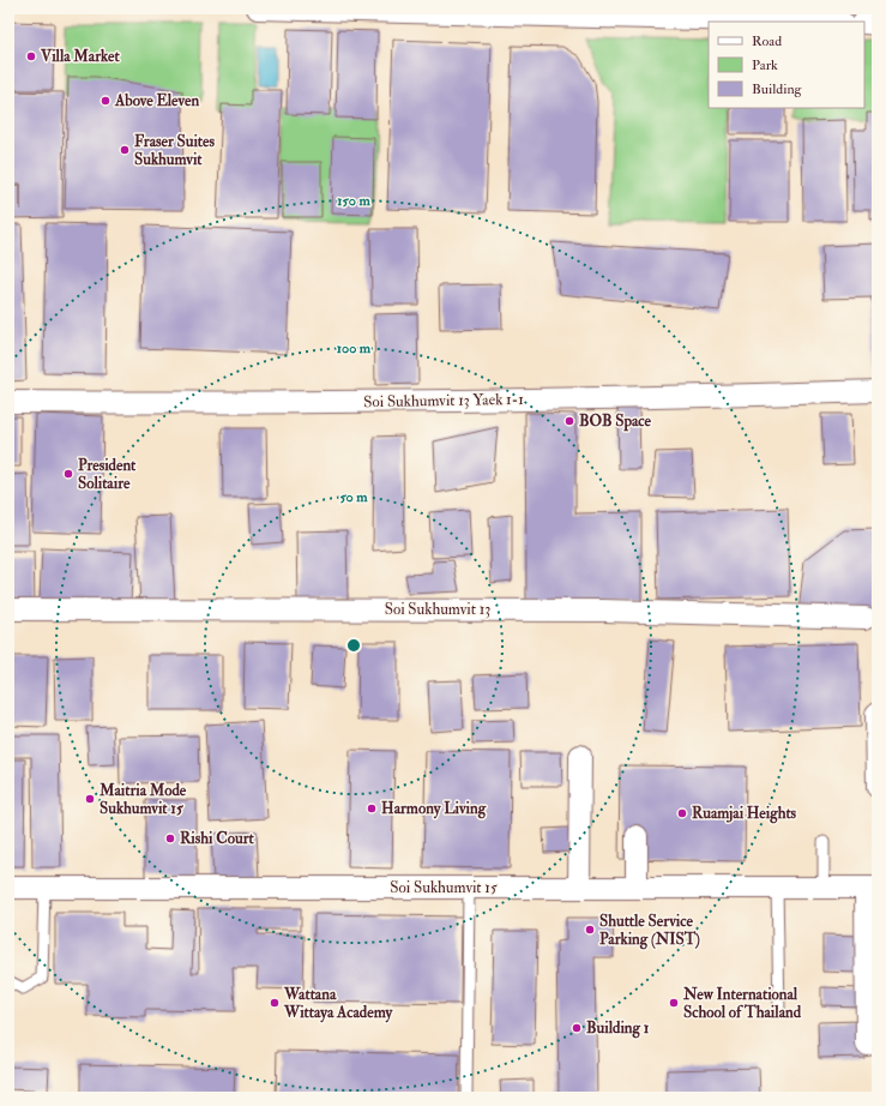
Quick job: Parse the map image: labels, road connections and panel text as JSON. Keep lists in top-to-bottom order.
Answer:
{
  "streets": {
    "street": ["Soi Sukhumvit 13 Yaek 1-1", "Soi Sukhumvit 13", "Soi Sukhumvit 15"]
  },
  "places": [
    "Villa Market",
    "Above Eleven",
    "Fraser Suites Sukhumvit",
    "BOB Space",
    "President Solitaire",
    "Maitria Mode Sukhumvit 15",
    "Harmony Living",
    "Ruamjai Heights",
    "Rishi Court",
    "Shuttle Service Parking (NIST)",
    "Wattana Wittaya Academy",
    "New International School of Thailand",
    "Building 1"
  ],
  "legend": ["Road", "Park", "Building"],
  "rings": ["150 m", "100 m", "50 m"]
}
